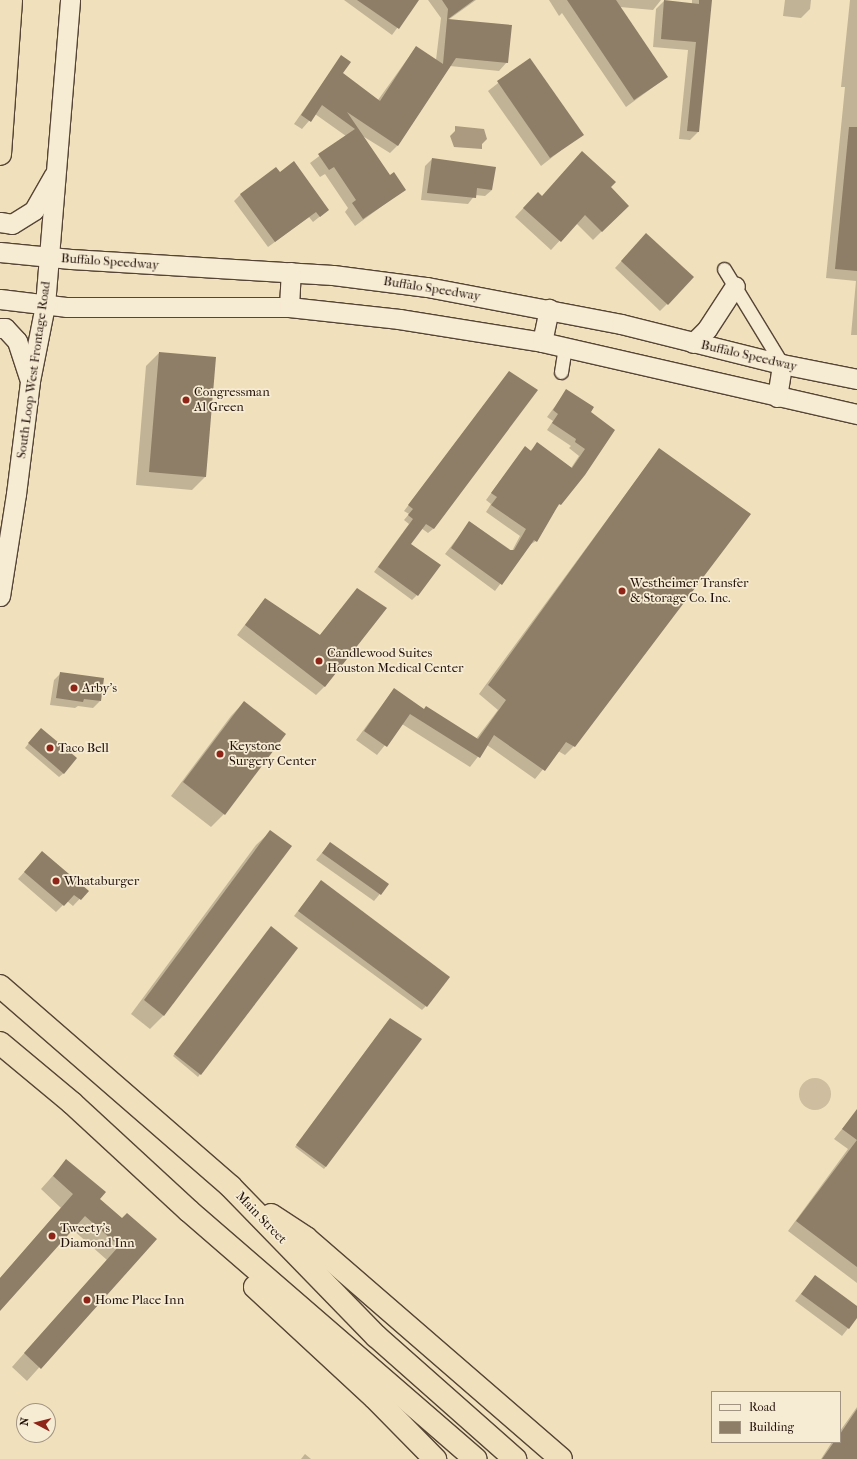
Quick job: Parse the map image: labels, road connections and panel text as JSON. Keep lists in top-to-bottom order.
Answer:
{
  "streets": {
    "highway": ["Main Street"],
    "main road": ["Buffalo Speedway", "South Loop West Frontage Road"]
  },
  "crossings": [
    ["Buffalo Speedway", "South Loop West Frontage Road"]
  ],
  "places": [
    "Congressman Al Green",
    "Westheimer Transfer & Storage Co. Inc.",
    "Candlewood Suites Houston Medical Center",
    "Arby's",
    "Taco Bell",
    "Keystone Surgery Center",
    "Whataburger",
    "Tweety's Diamond Inn",
    "Home Place Inn"
  ],
  "legend": ["Road", "Building"],
  "north": "left"
}
